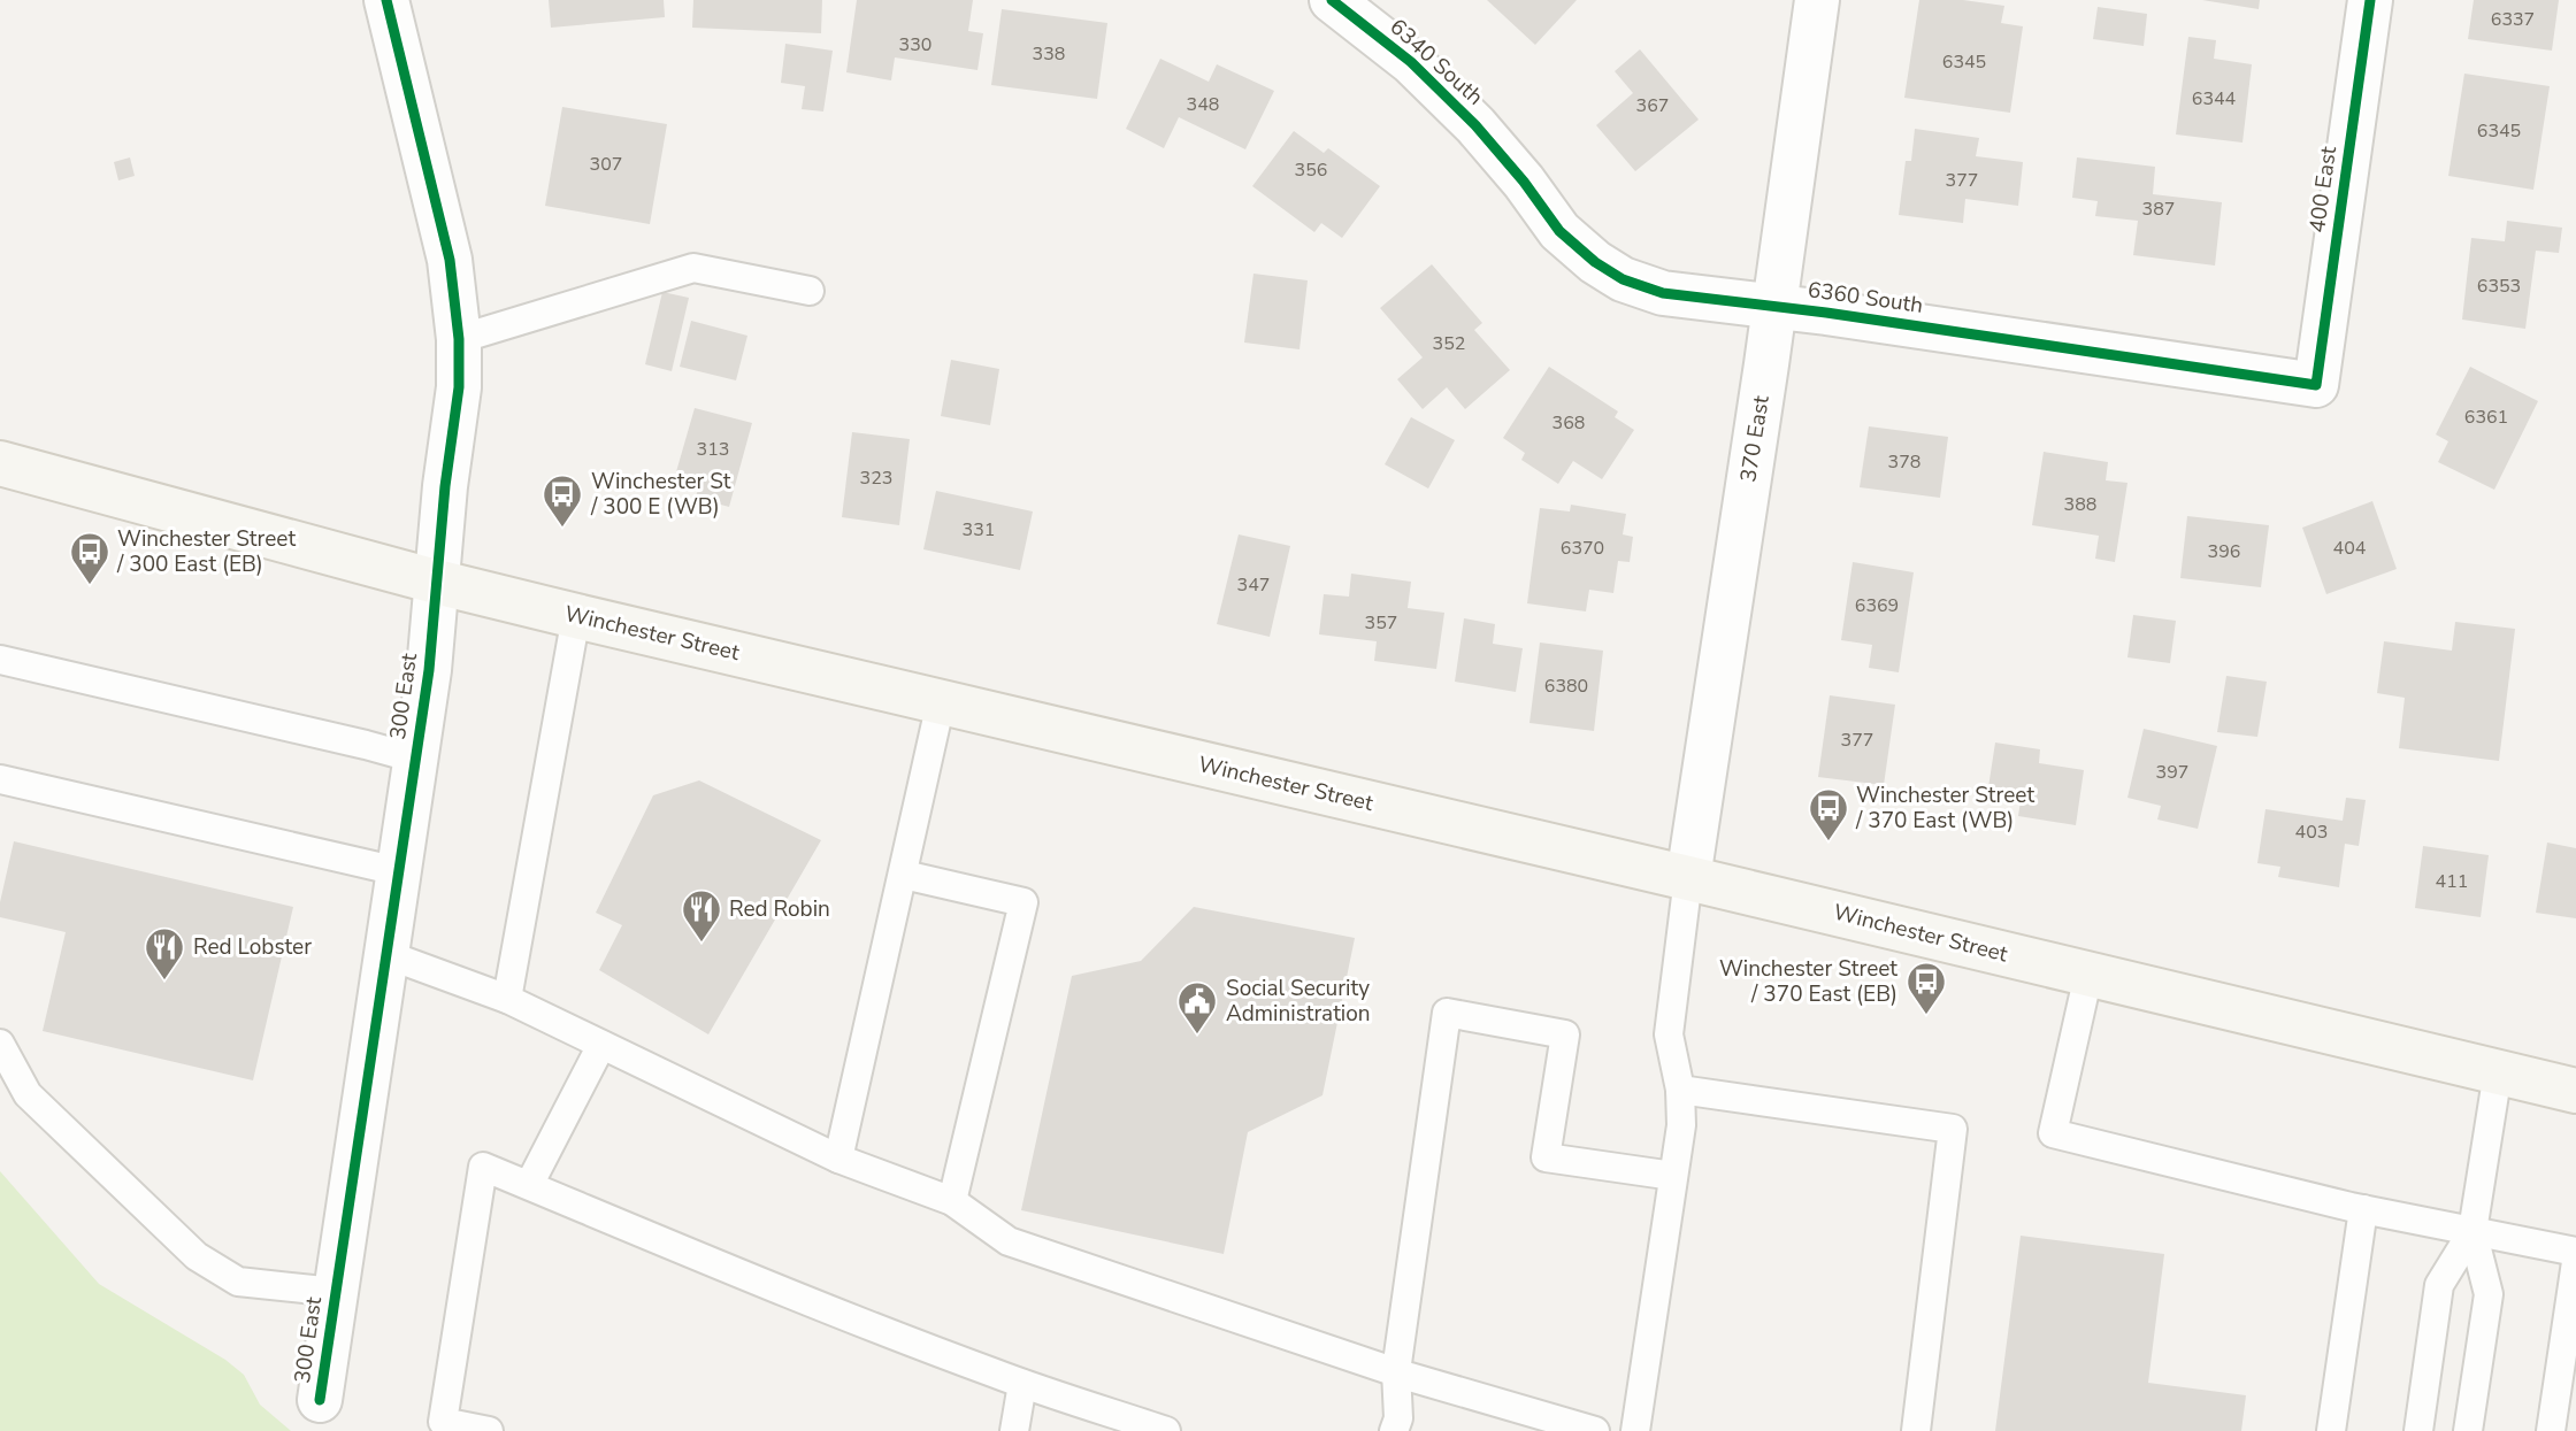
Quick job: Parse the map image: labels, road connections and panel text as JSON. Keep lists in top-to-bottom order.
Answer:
{
  "streets": {
    "main road": ["Winchester Street"],
    "street": [
      "6340 South",
      "400 East",
      "6360 South",
      "370 East",
      "300 East"
    ]
  },
  "crossings": [
    ["6340 South", "6360 South"],
    ["400 East", "6360 South"],
    ["6360 South", "370 East"],
    ["370 East", "Winchester Street"],
    ["Winchester Street", "300 East"]
  ],
  "places": {
    "bus stop": [
      "Winchester St / 300 E (WB)",
      "Winchester Street / 300 East (EB)",
      "Winchester Street / 370 East (WB)",
      "Winchester Street / 370 East (EB)"
    ],
    "restaurant": ["Red Robin", "Red Lobster"],
    "public building": ["Social Security Administration"]
  },
  "house_numbers": [
    "6337",
    "330",
    "338",
    "6345",
    "6344",
    "348",
    "367",
    "6345",
    "307",
    "356",
    "377",
    "387",
    "6353",
    "352",
    "6361",
    "368",
    "313",
    "378",
    "323",
    "388",
    "331",
    "6370",
    "404",
    "396",
    "347",
    "6369",
    "357",
    "6380",
    "377",
    "397",
    "403",
    "411"
  ]
}
